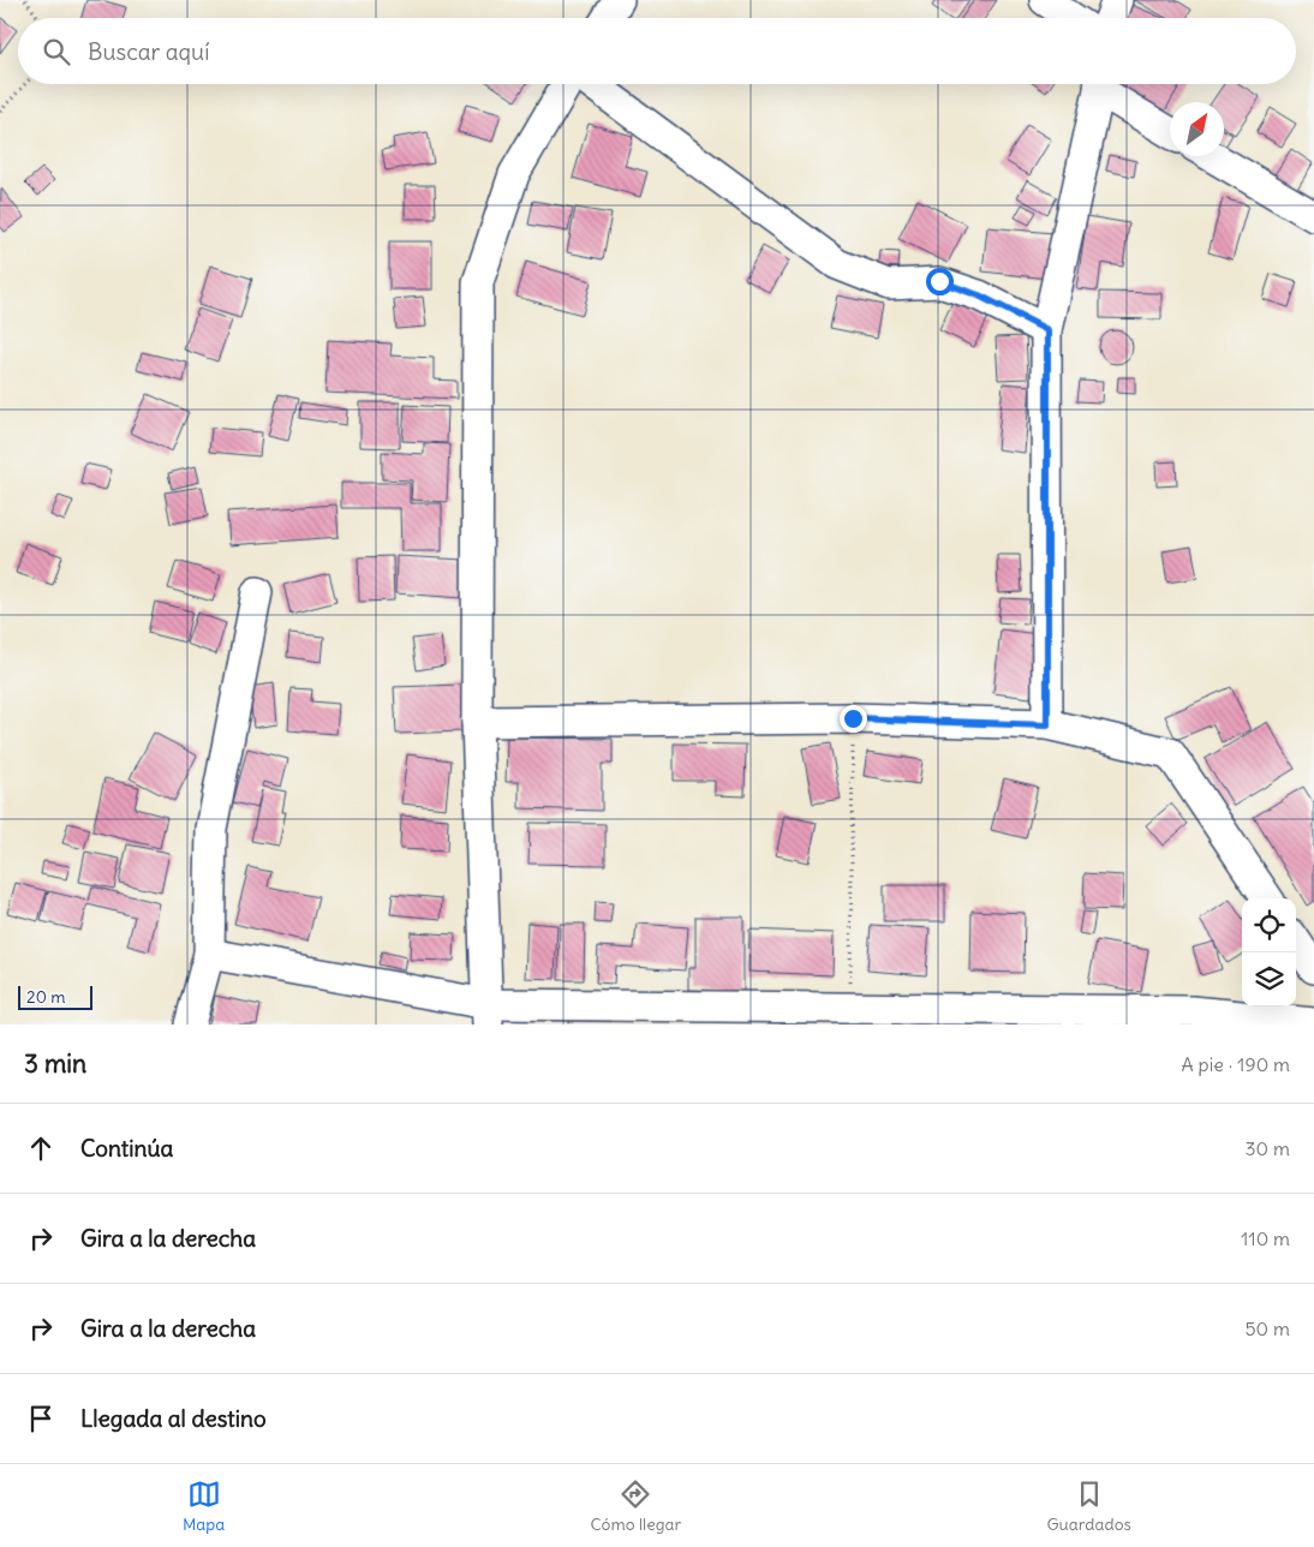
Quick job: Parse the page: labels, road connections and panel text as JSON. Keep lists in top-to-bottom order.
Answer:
{
  "scale_bar": "20 m",
  "north": "top right",
  "page": {
    "search": "Buscar aquí",
    "scale": "20 m",
    "heading": ["3 min", "A pie · 190 m"],
    "list": [
      ["Continúa", "30 m"],
      ["Gira a la derecha", "110 m"],
      ["Gira a la derecha", "50 m"],
      "Llegada al destino"
    ],
    "nav": ["Mapa", "Cómo llegar", "Guardados"]
  }
}
